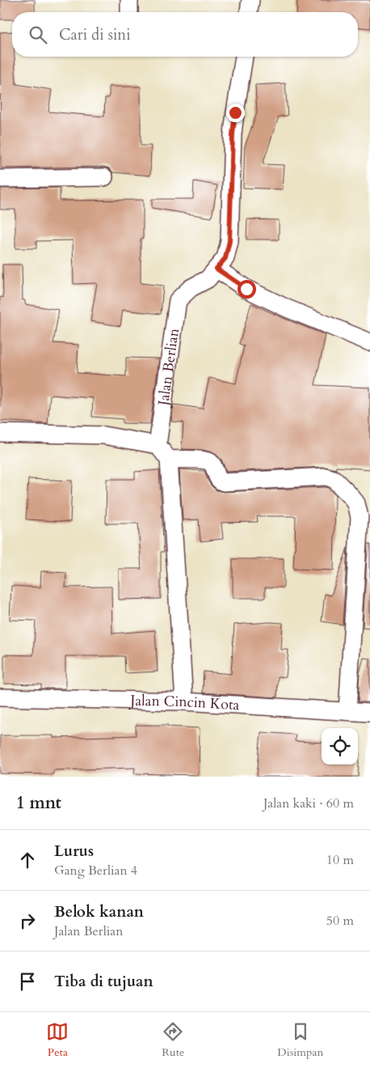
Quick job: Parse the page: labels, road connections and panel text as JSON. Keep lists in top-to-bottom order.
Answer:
{
  "streets": {
    "street": ["Jalan Berlian", "Jalan Cincin Kota"]
  },
  "page": {
    "search": "Cari di sini",
    "heading": ["1 mnt", "Jalan kaki · 60 m"],
    "list": [
      ["Lurus", "Gang Berlian 4", "10 m"],
      ["Belok kanan", "Jalan Berlian", "50 m"],
      "Tiba di tujuan"
    ],
    "nav": ["Peta", "Rute", "Disimpan"]
  }
}
